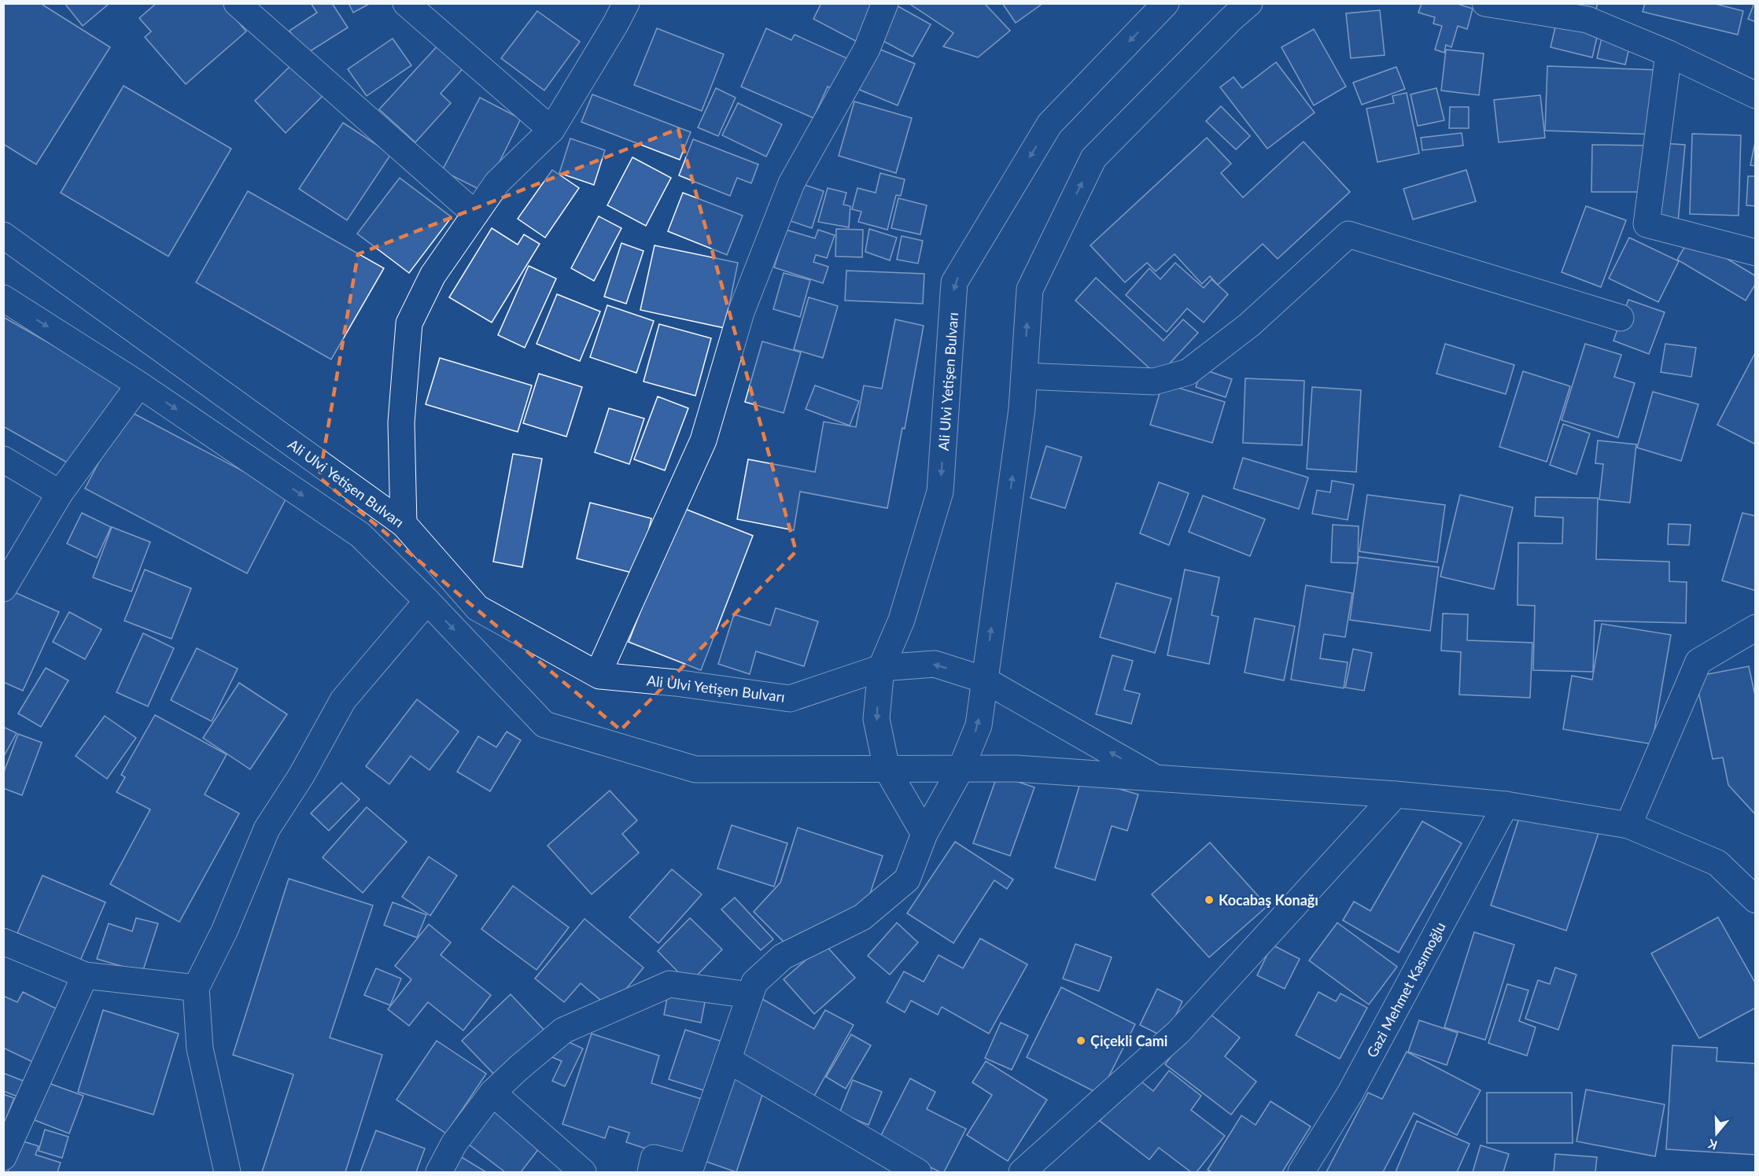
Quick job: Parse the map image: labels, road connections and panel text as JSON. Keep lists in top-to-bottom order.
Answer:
{
  "streets": {
    "street": ["Ali Ulvi Yetişen Bulvarı", "Gazi Mehmet Kasımoğlu"]
  },
  "places": ["Kocabaş Konağı", "Çiçekli Cami"],
  "north": "bottom"
}
